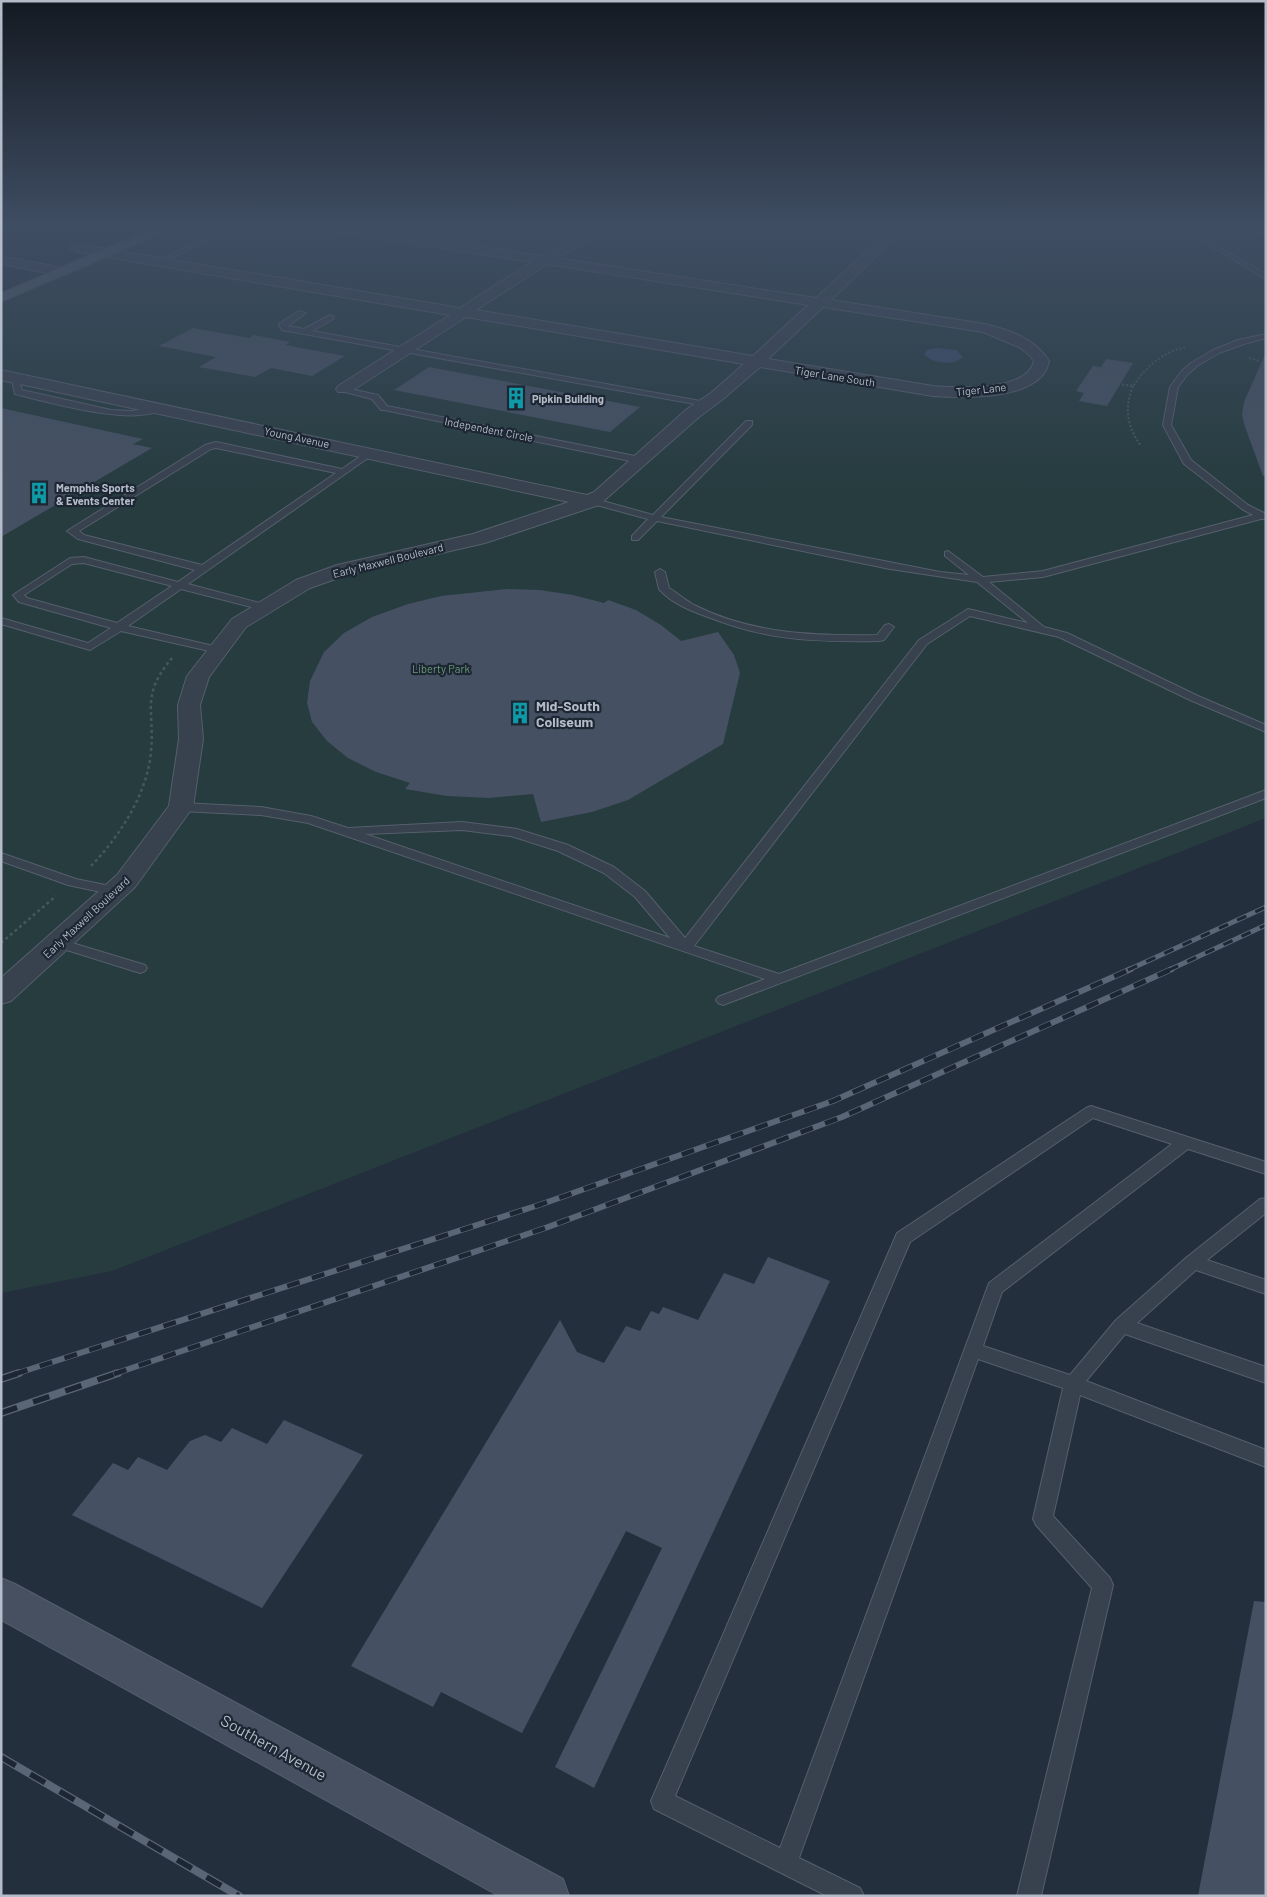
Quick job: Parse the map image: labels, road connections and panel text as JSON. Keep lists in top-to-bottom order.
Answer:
{
  "streets": {
    "main road": ["Southern Avenue"],
    "street": [
      "Tiger Lane South",
      "Tiger Lane",
      "Young Avenue",
      "Early Maxwell Boulevard"
    ],
    "lane": ["Independent Circle"]
  },
  "crossings": [
    ["Tiger Lane South", "Tiger Lane"],
    ["Tiger Lane South", "Early Maxwell Boulevard"],
    ["Independent Circle", "Early Maxwell Boulevard"],
    ["Young Avenue", "Early Maxwell Boulevard"]
  ],
  "parks": ["Liberty Park"],
  "places": {
    "building": ["Pipkin Building", "Memphis Sports & Events Center", "Mid-South Coliseum"]
  }
}
